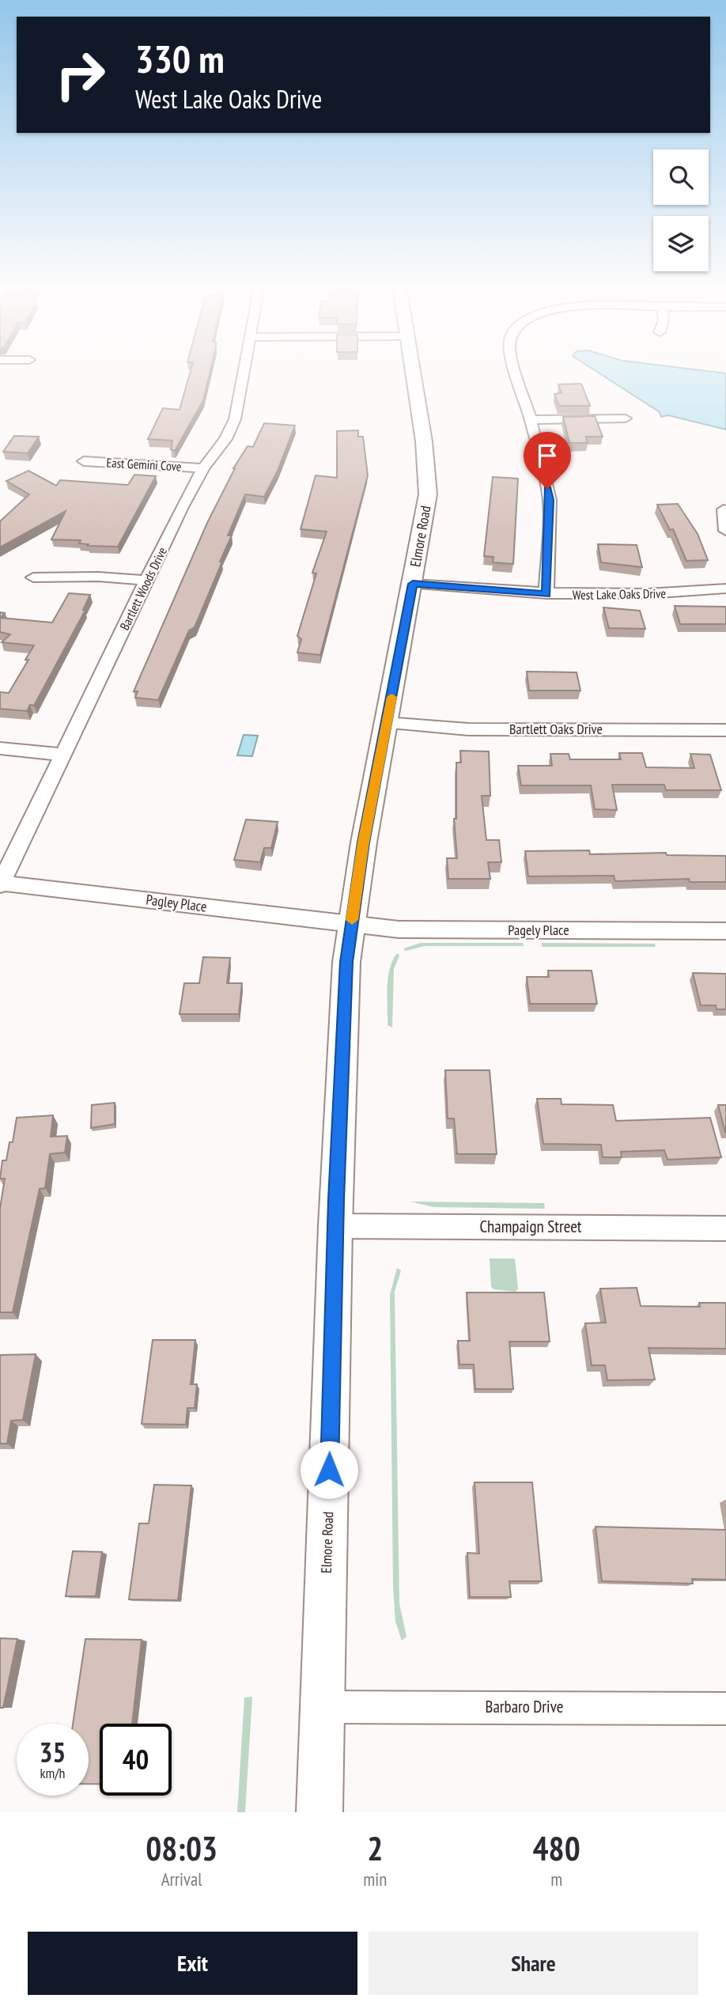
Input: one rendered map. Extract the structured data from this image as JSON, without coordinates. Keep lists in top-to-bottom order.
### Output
{
  "streets": {
    "street": [
      "East Gemini Cove",
      "Elmore Road",
      "Bartlett Woods Drive",
      "West Lake Oaks Drive",
      "Bartlett Oaks Drive",
      "Pagley Place",
      "Pagely Place",
      "Champaign Street",
      "Barbaro Drive"
    ]
  },
  "crossings": [
    ["East Gemini Cove", "Bartlett Woods Drive"],
    ["Elmore Road", "West Lake Oaks Drive"],
    ["Elmore Road", "Bartlett Oaks Drive"],
    ["Elmore Road", "Pagley Place"],
    ["Elmore Road", "Pagely Place"],
    ["Elmore Road", "Champaign Street"],
    ["Elmore Road", "Barbaro Drive"],
    ["Bartlett Woods Drive", "Pagley Place"],
    ["Pagley Place", "Pagely Place"]
  ],
  "page": {
    "turn": ["330 m", "West Lake Oaks Drive"],
    "speed": "35 km/h",
    "limit": "40",
    "eta": [
      "08:03",
      "Arrival",
      "2",
      "min",
      "480",
      "m"
    ],
    "buttons": ["Exit", "Share"]
  }
}
